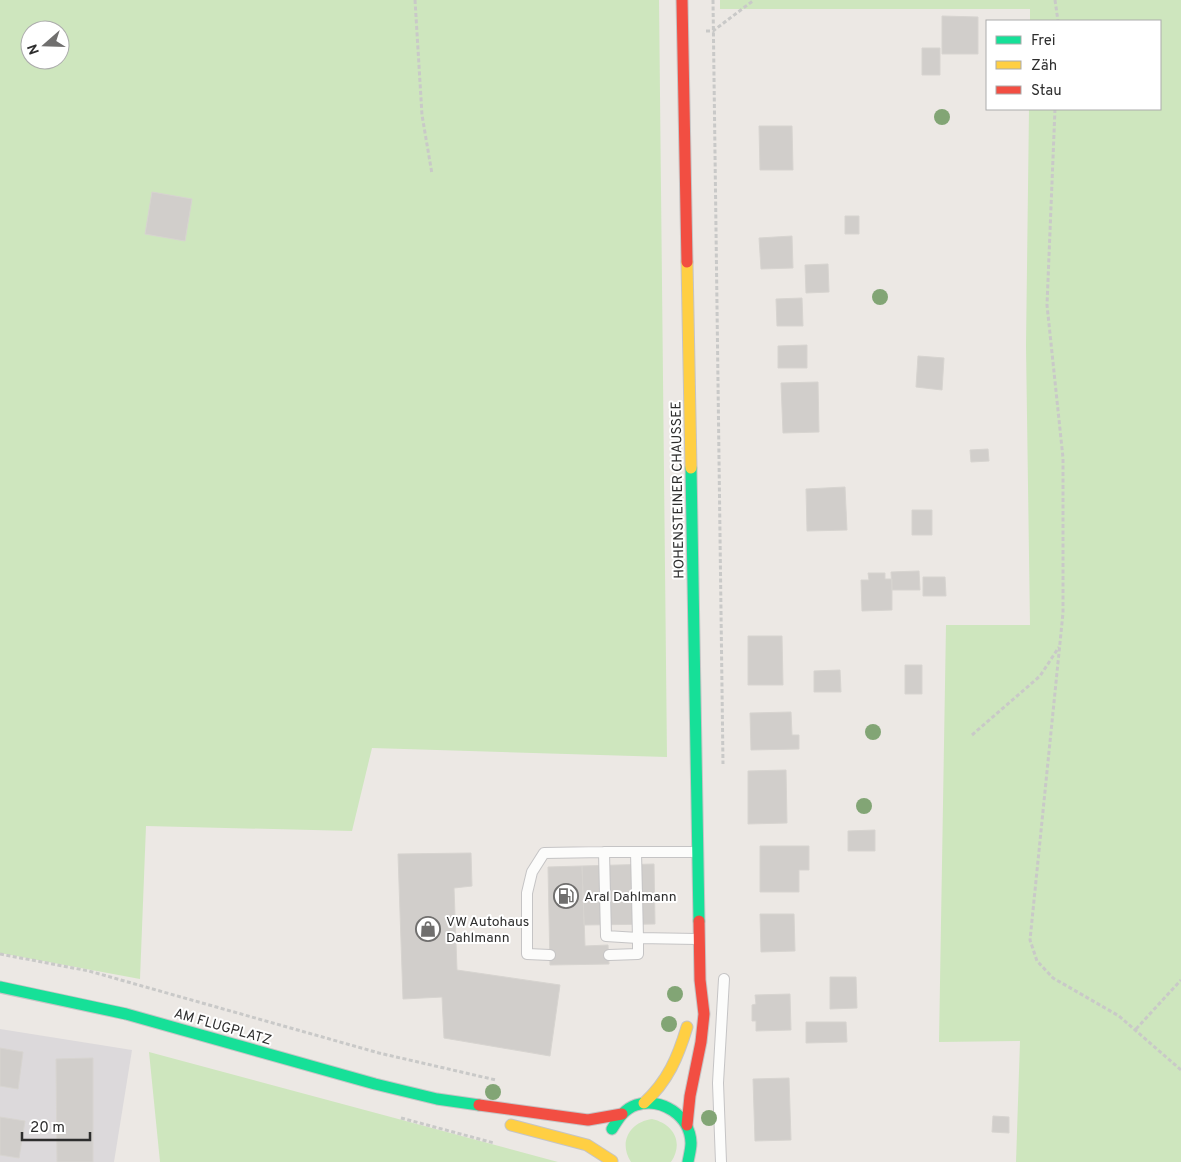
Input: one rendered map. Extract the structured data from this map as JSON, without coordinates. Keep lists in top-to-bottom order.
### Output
{
  "streets": {
    "main road": ["HOHENSTEINER CHAUSSEE", "AM FLUGPLATZ"]
  },
  "crossings": [
    ["HOHENSTEINER CHAUSSEE", "AM FLUGPLATZ"]
  ],
  "places": {
    "fuel station": ["Aral Dahlmann"],
    "shop": ["VW Autohaus Dahlmann"]
  },
  "legend": ["Frei", "Zäh", "Stau"],
  "scale_bar": "20 m",
  "north": "left"
}
